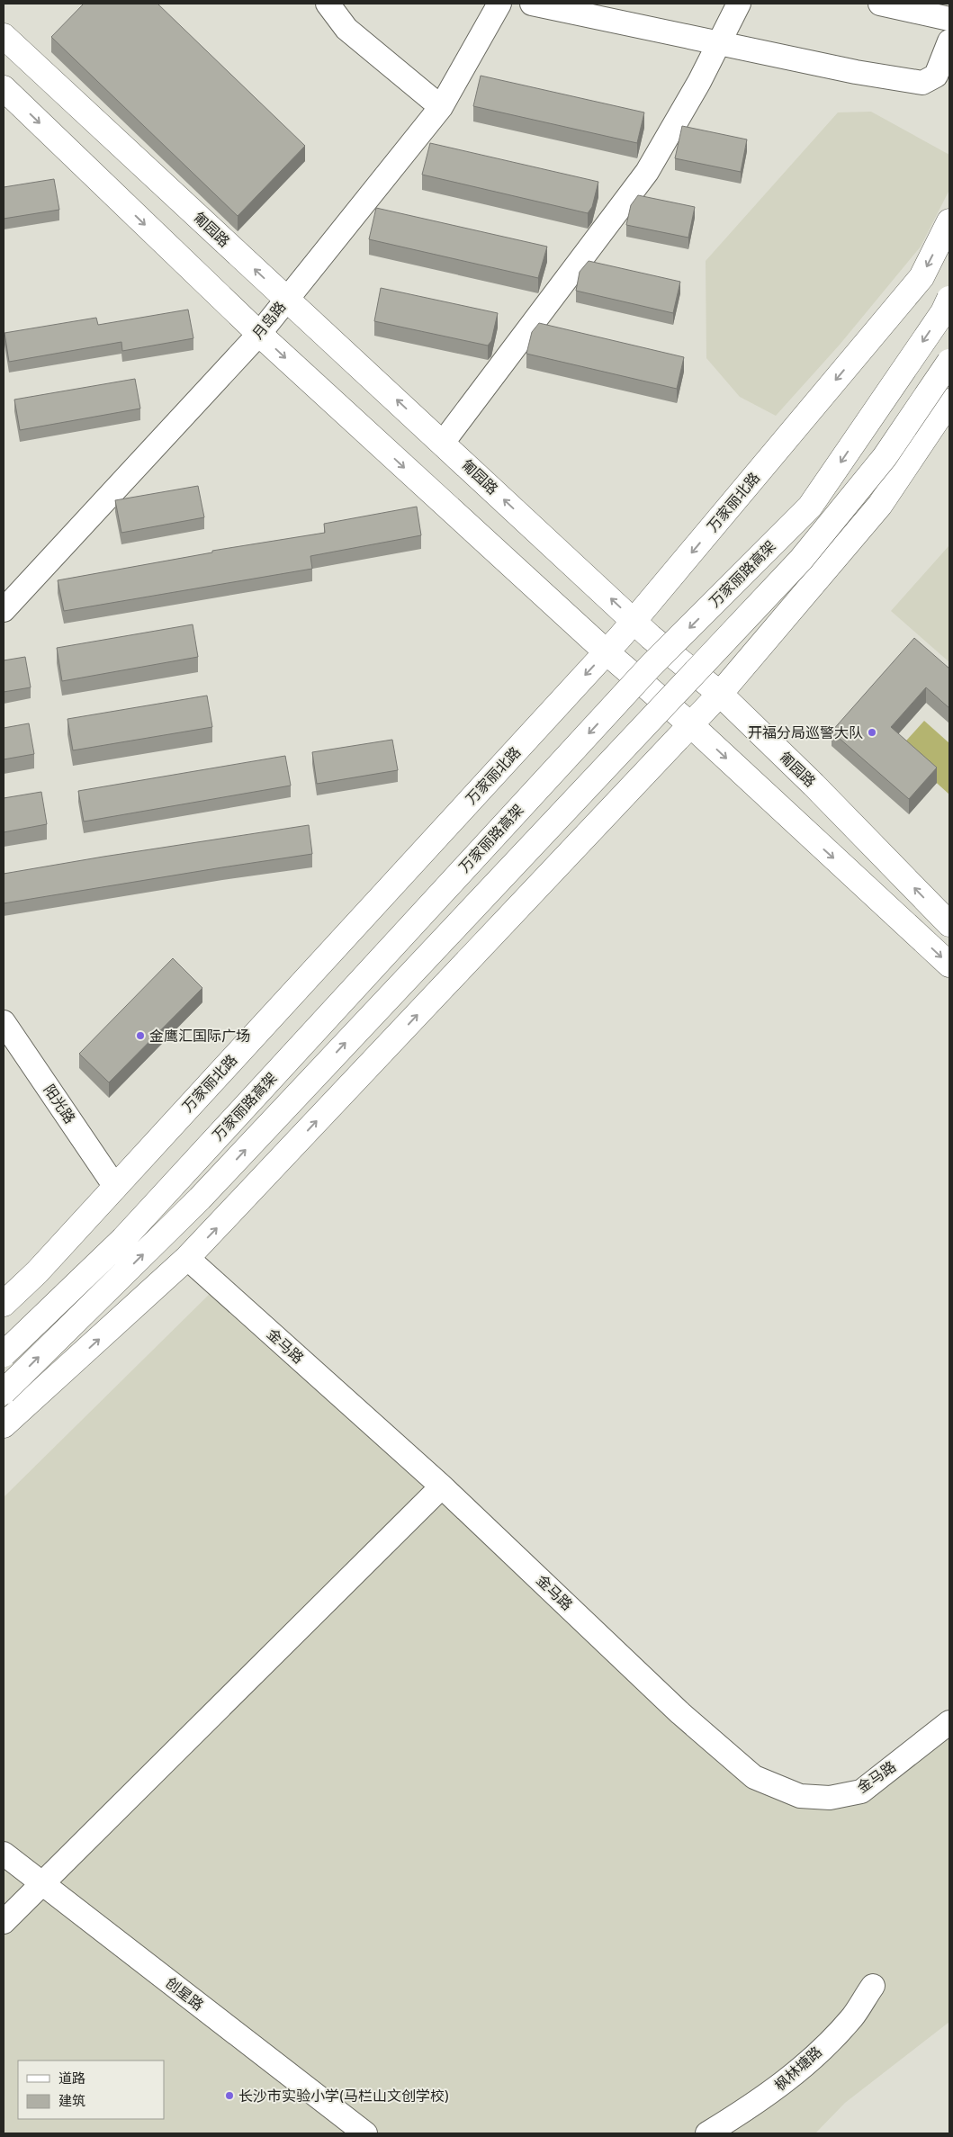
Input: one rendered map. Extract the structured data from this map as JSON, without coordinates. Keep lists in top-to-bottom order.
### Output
{
  "streets": {
    "main road": ["匍园路", "万家丽北路", "万家丽路高架"],
    "street": [
      "月岛路",
      "阳光路",
      "金马路",
      "创星路",
      "枫林塘路"
    ]
  },
  "crossings": [
    ["匍园路", "月岛路"],
    ["匍园路", "万家丽北路"],
    ["万家丽北路", "阳光路"]
  ],
  "places": ["开福分局巡警大队", "金鹰汇国际广场", "长沙市实验小学(马栏山文创学校)"],
  "legend": ["道路", "建筑"]
}
